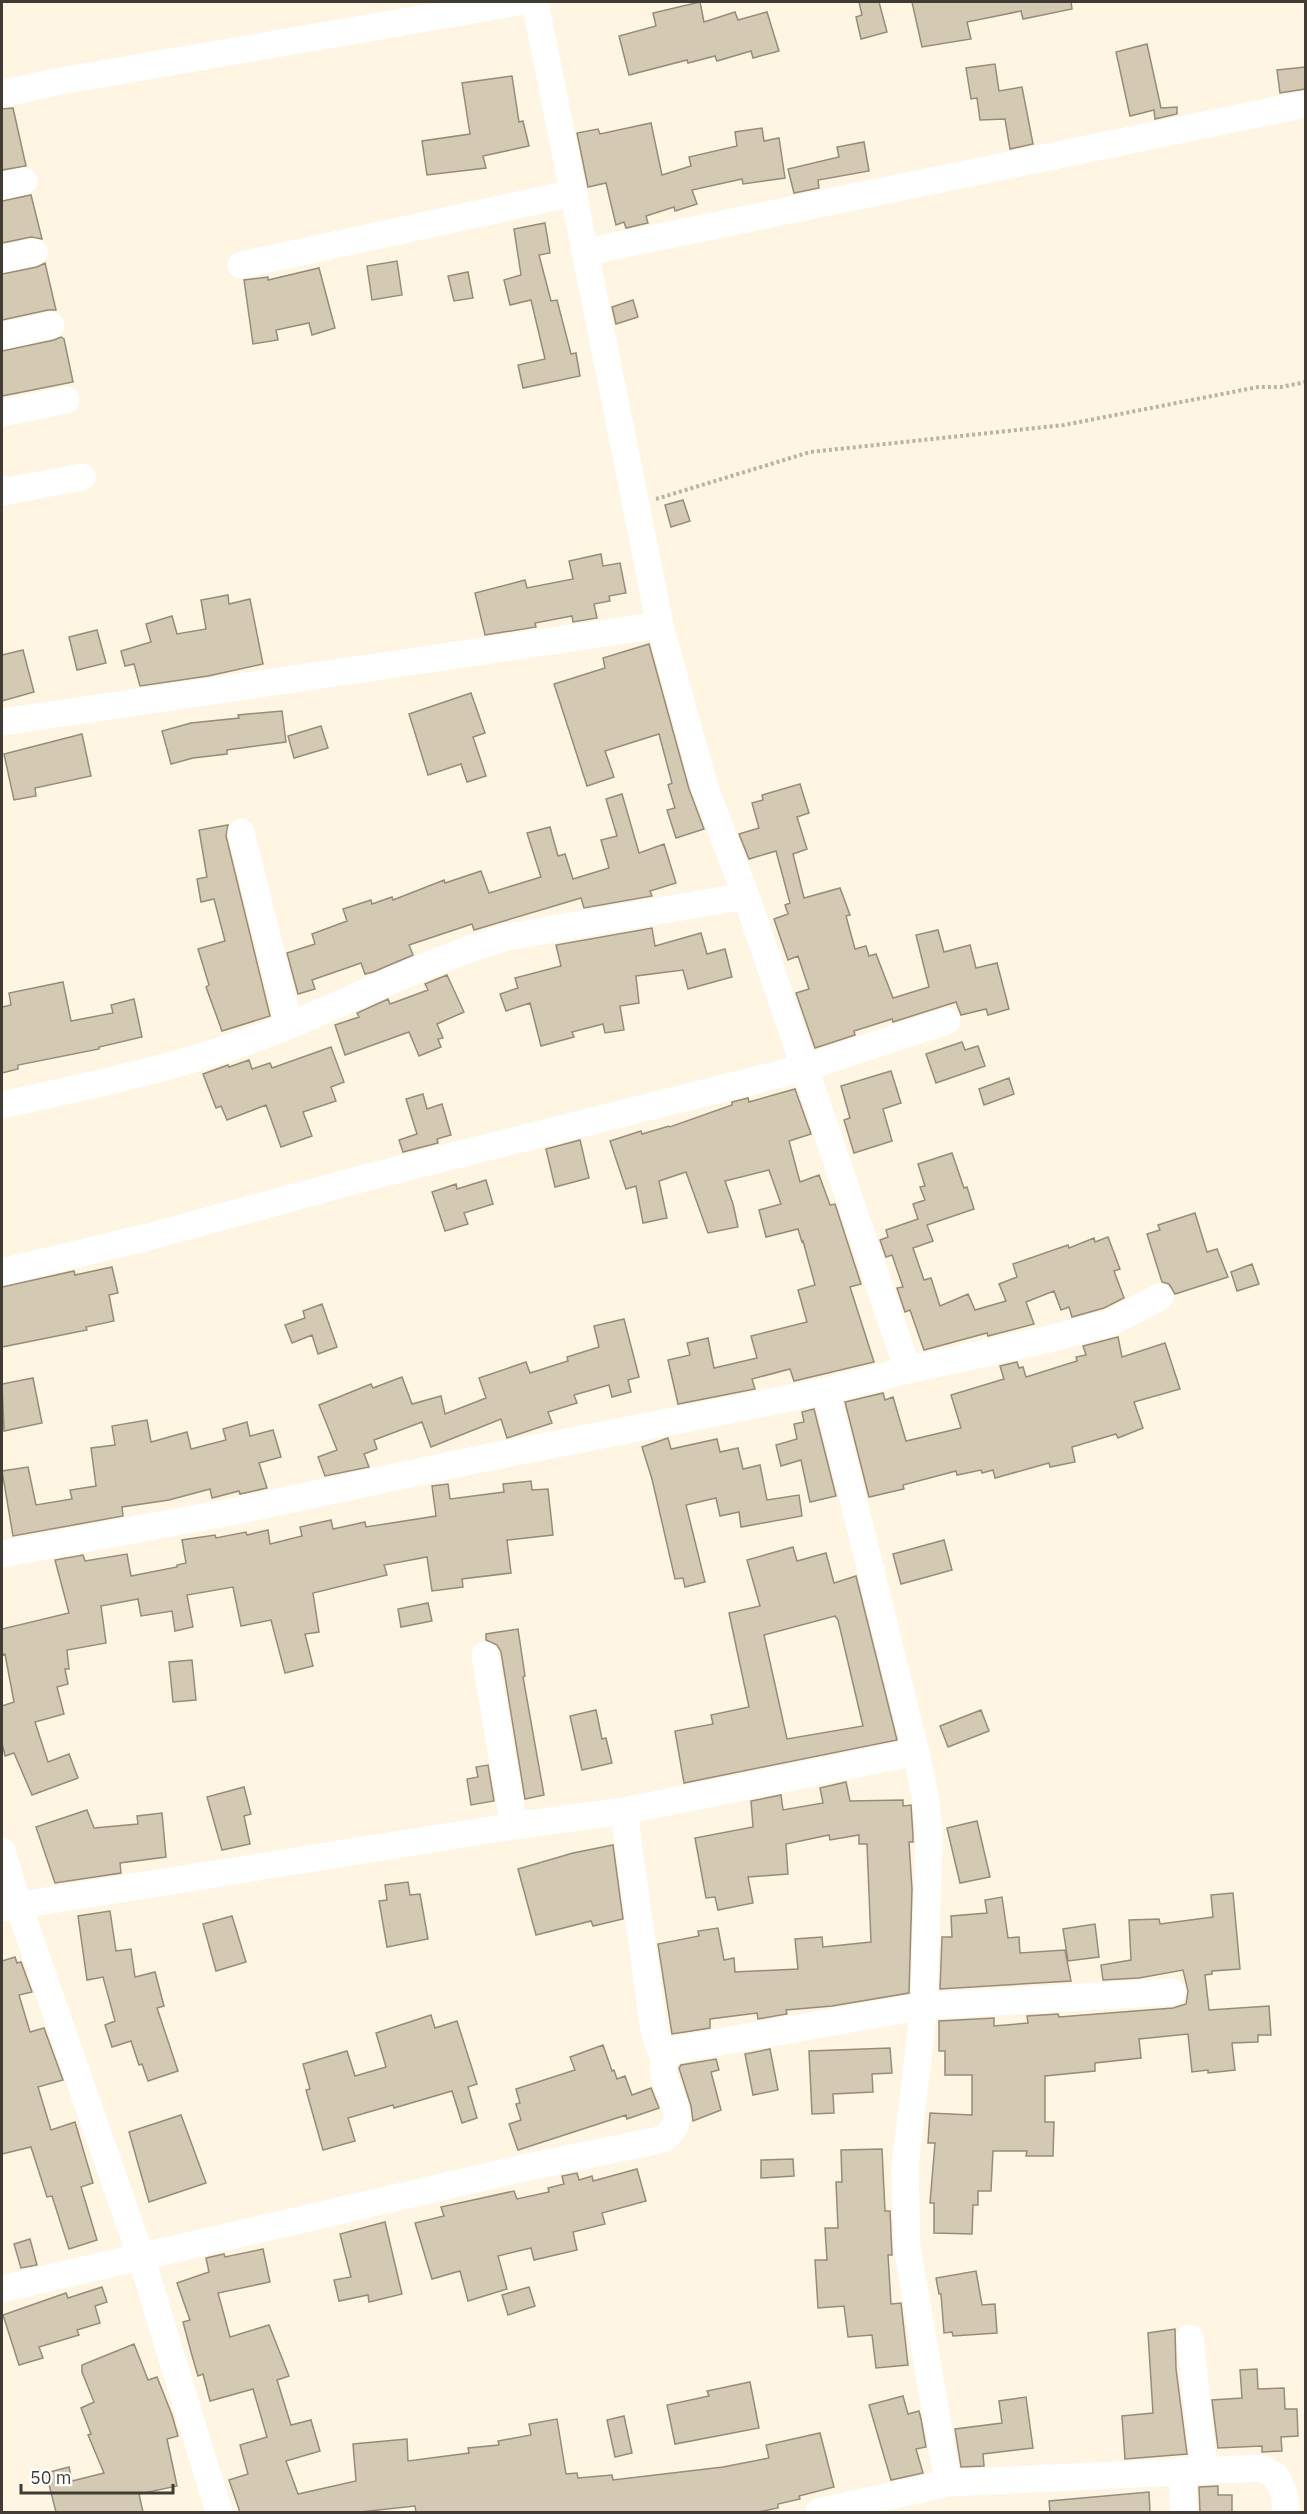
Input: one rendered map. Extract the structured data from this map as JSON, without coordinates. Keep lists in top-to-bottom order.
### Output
{
  "scale_bar": "50 m"
}
